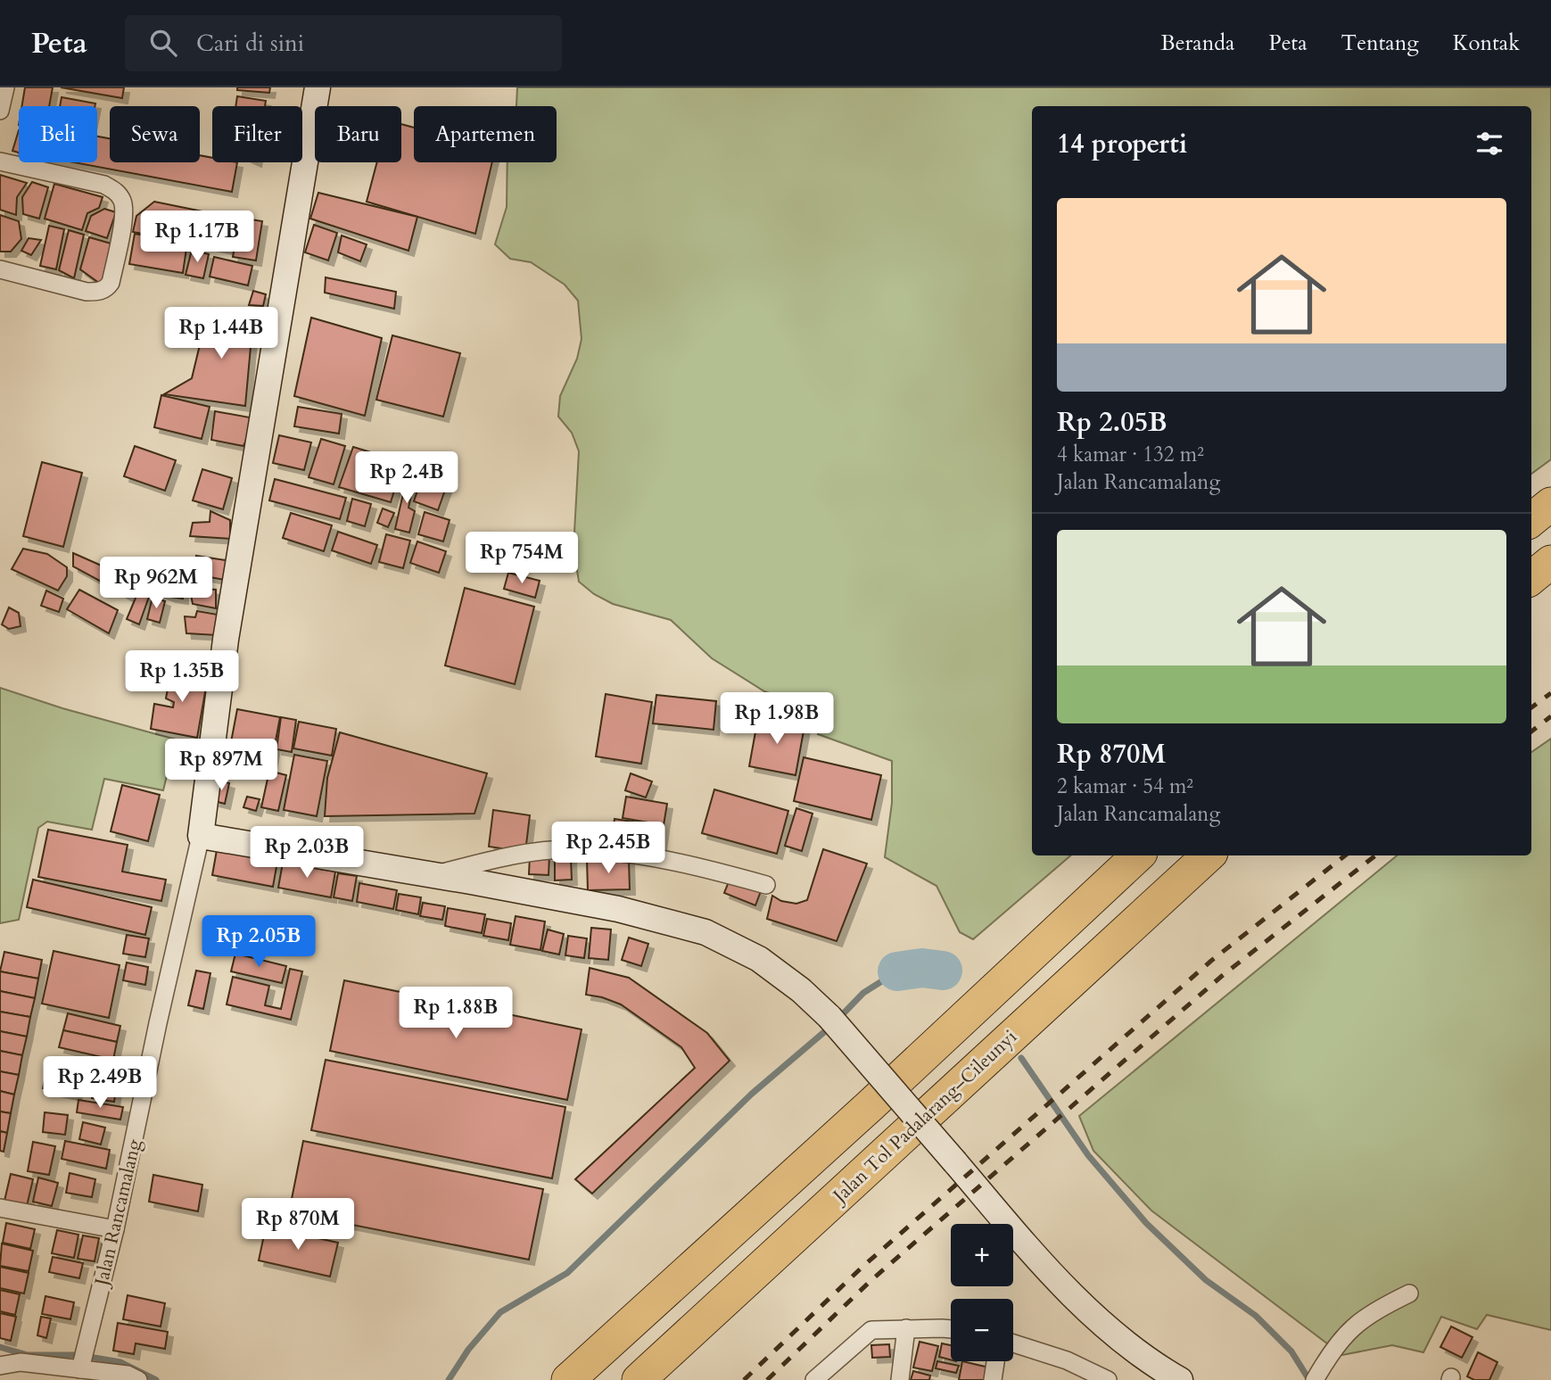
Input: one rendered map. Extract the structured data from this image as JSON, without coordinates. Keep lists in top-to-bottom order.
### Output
{
  "streets": {
    "highway": ["Jalan Tol Padalarang–Cileunyi"],
    "street": ["Jalan Rancamalang"]
  },
  "page": {
    "header": "Peta",
    "search": "Cari di sini",
    "nav": [
      "Beranda",
      "Peta",
      "Tentang",
      "Kontak"
    ],
    "chip": [
      "Beli",
      "Sewa",
      "Filter",
      "Baru",
      "Apartemen"
    ],
    "heading": "14 properti",
    "list": [
      {
        "name": "Rp 2.05B",
        "note": "4 kamar · 132 m² · Jalan Rancamalang"
      },
      {
        "name": "Rp 870M",
        "note": "2 kamar · 54 m² · Jalan Rancamalang"
      }
    ],
    "price": [
      "Rp 1.17B",
      "Rp 1.44B",
      "Rp 2.4B",
      "Rp 754M",
      "Rp 962M",
      "Rp 1.35B",
      "Rp 1.98B",
      "Rp 897M",
      "Rp 2.45B",
      "Rp 2.03B",
      "Rp 2.05B",
      "Rp 1.88B",
      "Rp 2.49B",
      "Rp 870M"
    ],
    "map_buttons": ["+", "−"]
  }
}
